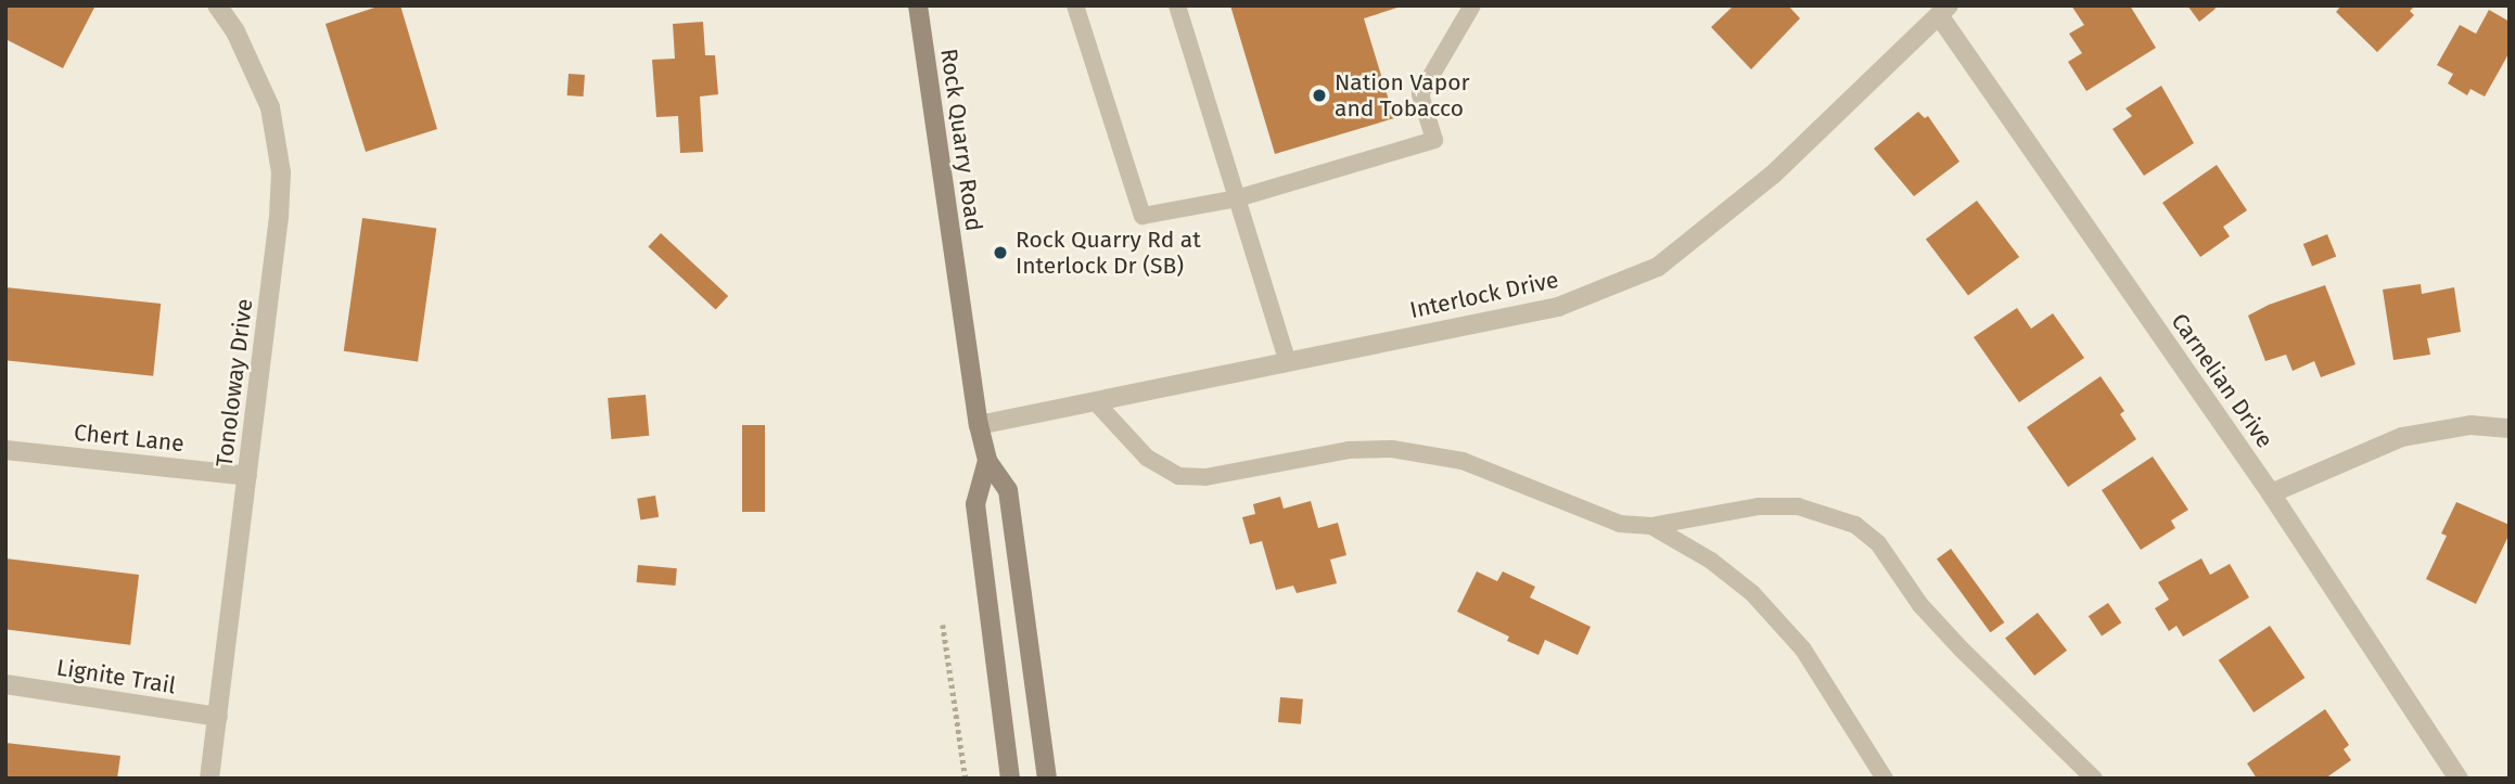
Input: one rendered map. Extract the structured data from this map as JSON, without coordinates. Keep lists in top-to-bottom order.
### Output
{
  "streets": {
    "main road": ["Rock Quarry Road"],
    "street": [
      "Interlock Drive",
      "Carnelian Drive",
      "Tonoloway Drive",
      "Chert Lane",
      "Lignite Trail"
    ]
  },
  "crossings": [
    ["Rock Quarry Road", "Interlock Drive"],
    ["Interlock Drive", "Carnelian Drive"],
    ["Tonoloway Drive", "Chert Lane"],
    ["Tonoloway Drive", "Lignite Trail"]
  ],
  "places": ["Nation Vapor and Tobacco", "Rock Quarry Rd at Interlock Dr (SB)"]
}
